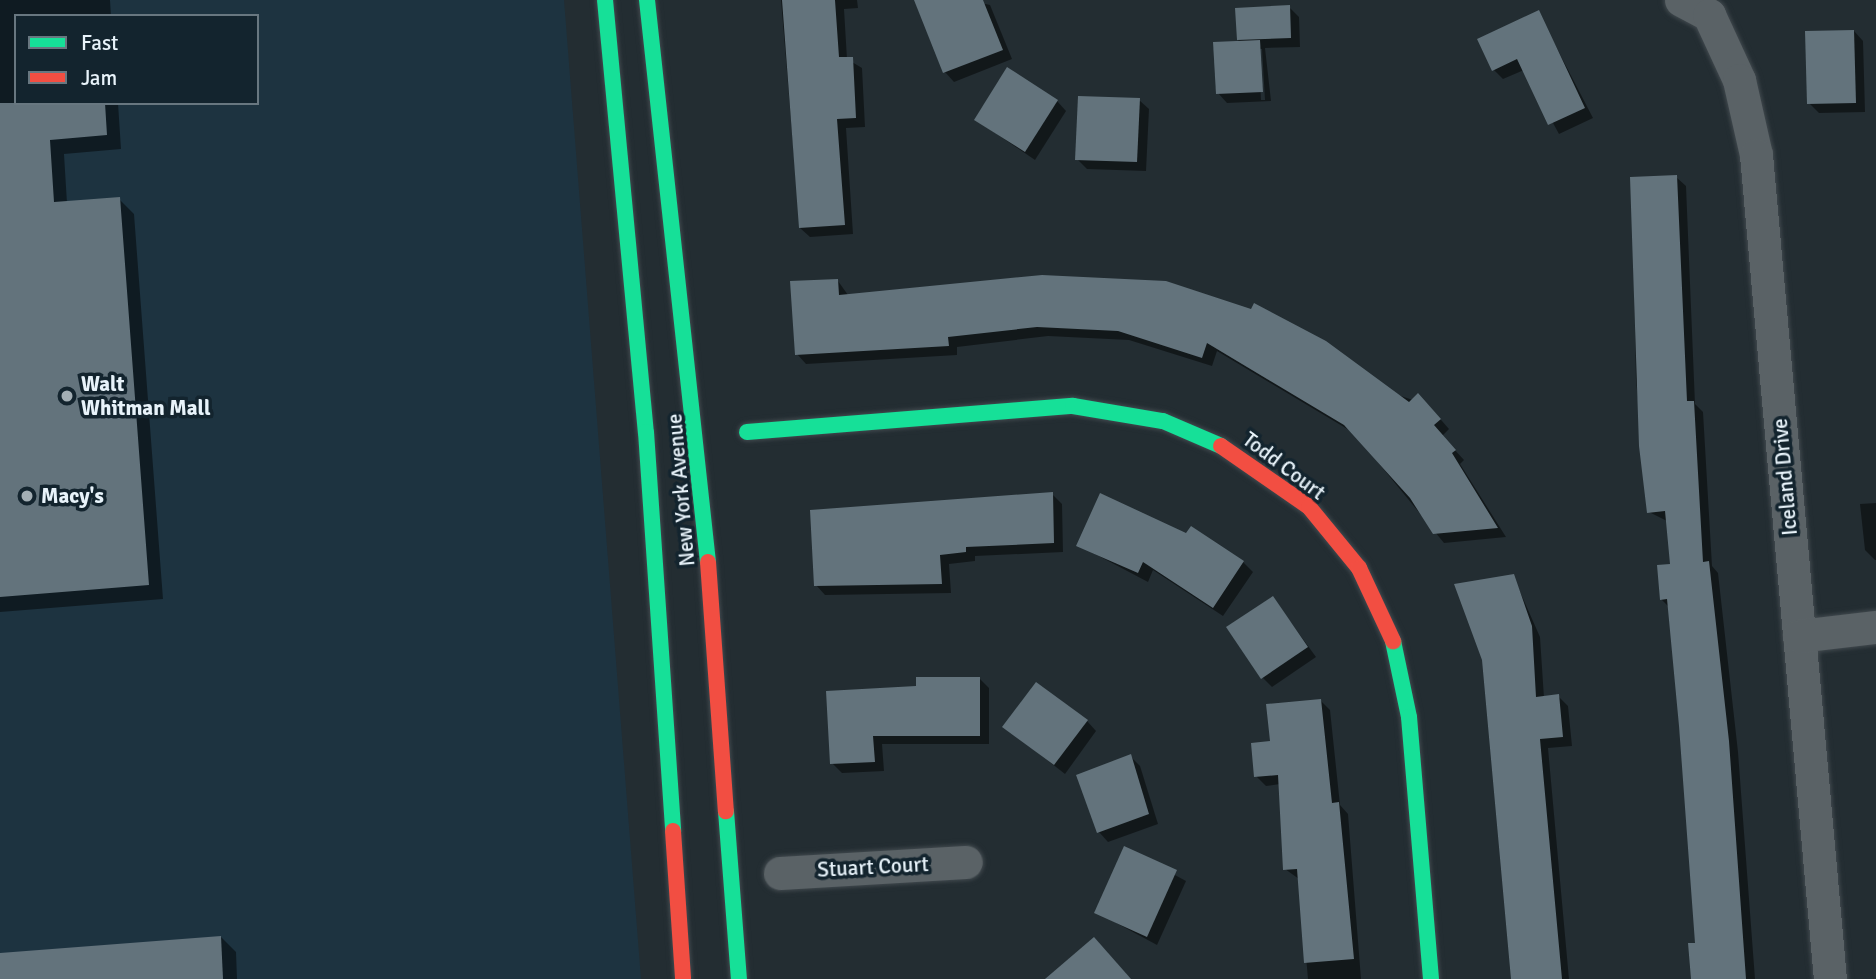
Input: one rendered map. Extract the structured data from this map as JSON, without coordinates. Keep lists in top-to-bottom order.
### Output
{
  "streets": {
    "street": [
      "Todd Court",
      "Iceland Drive",
      "New York Avenue",
      "Stuart Court"
    ]
  },
  "places": ["Walt Whitman Mall", "Macy's"],
  "legend": ["Fast", "Jam"]
}
